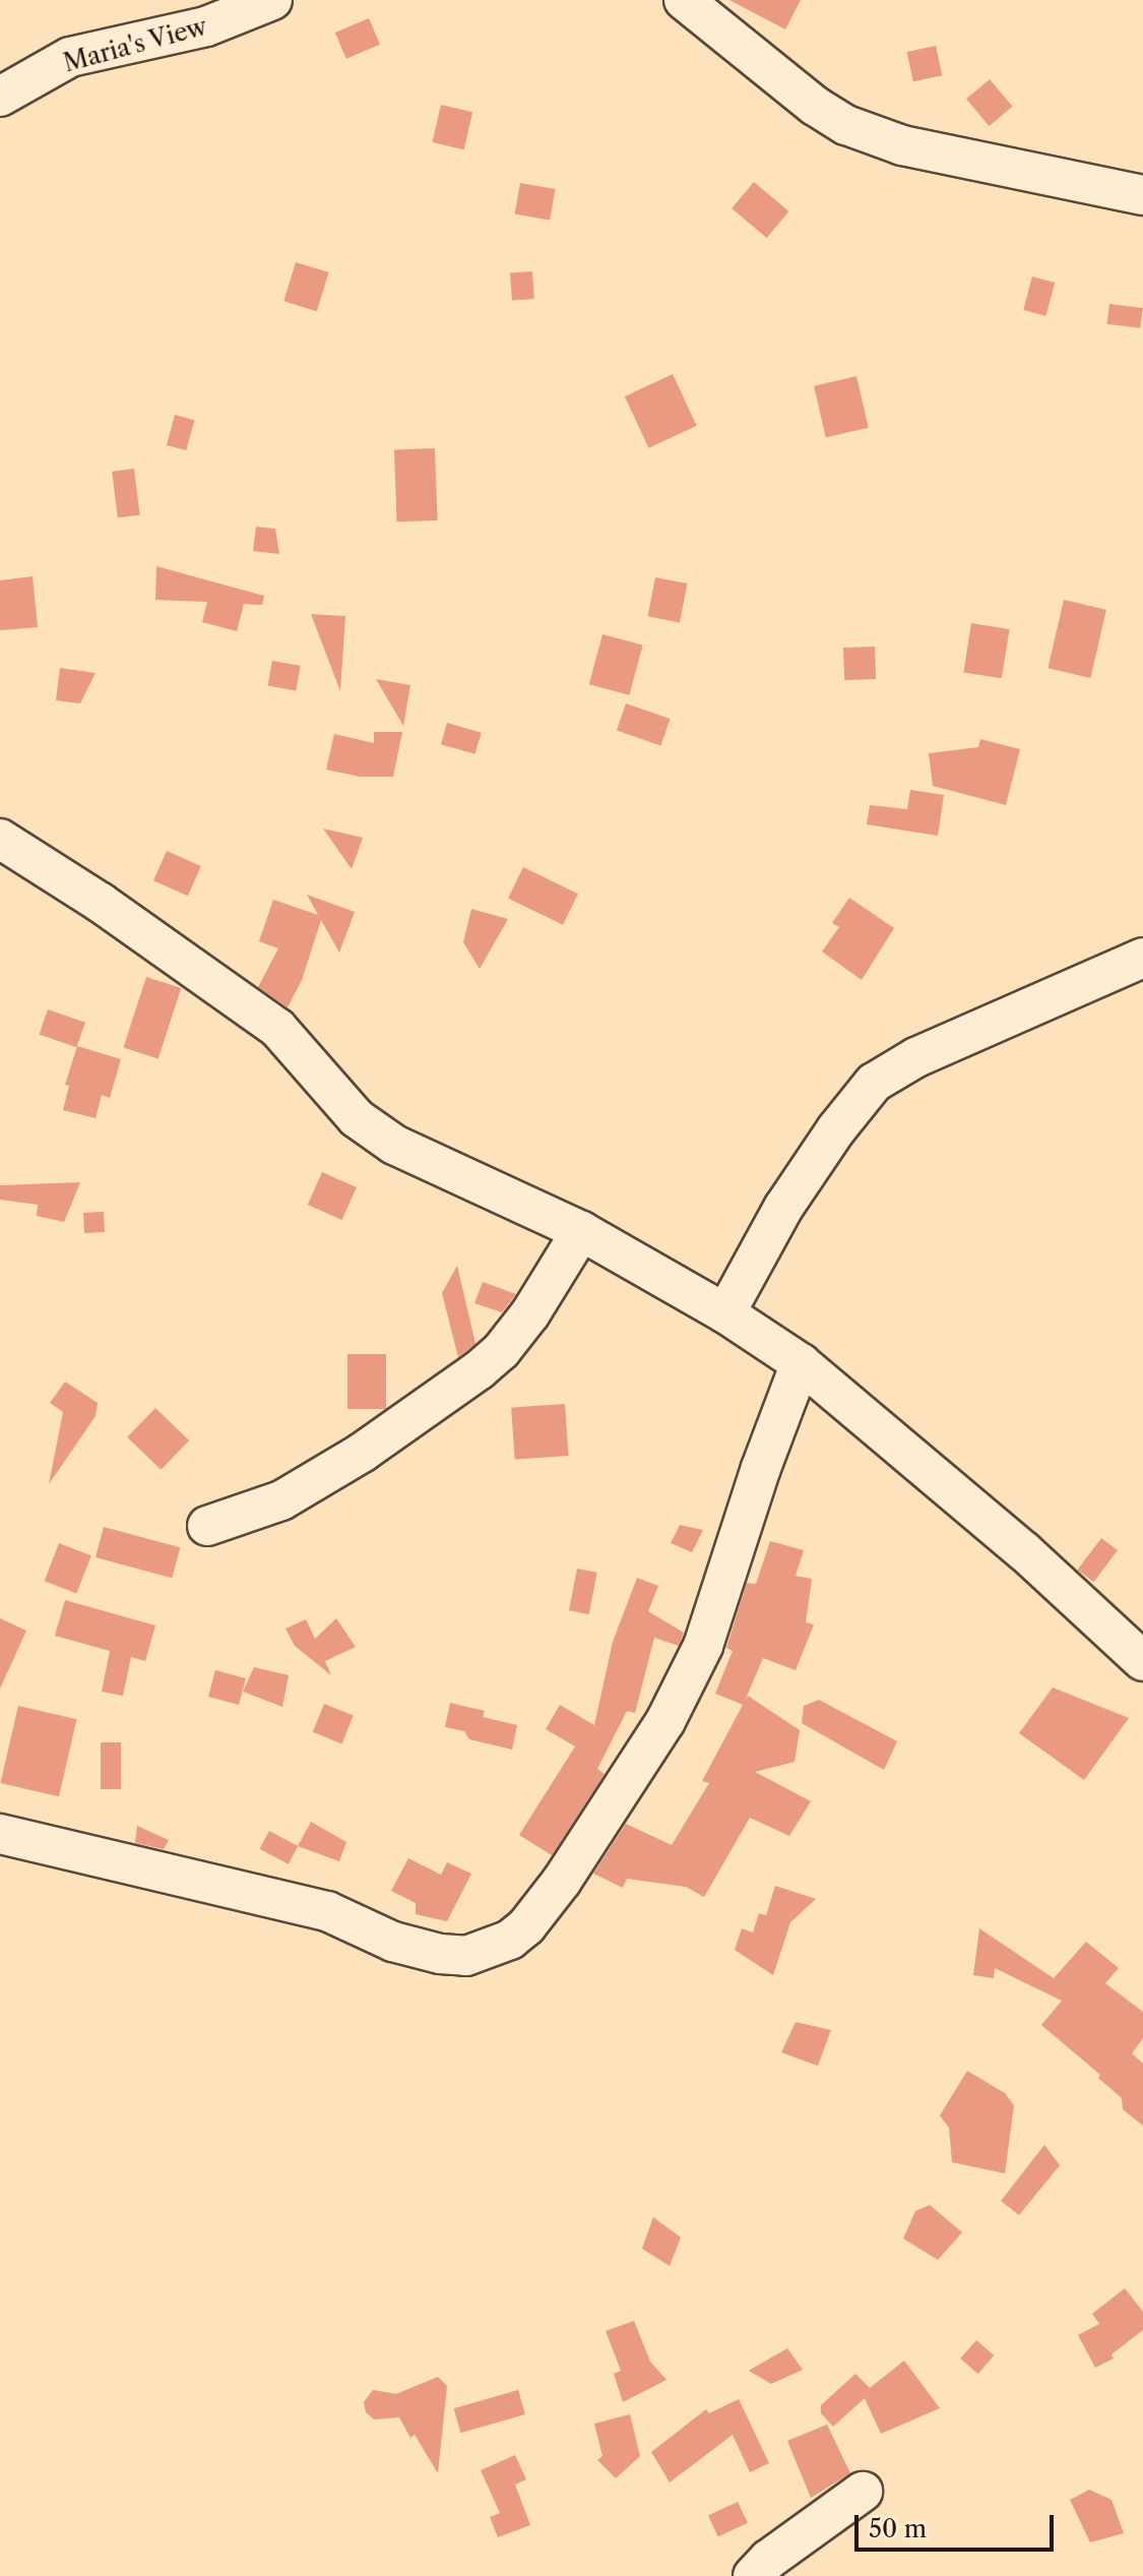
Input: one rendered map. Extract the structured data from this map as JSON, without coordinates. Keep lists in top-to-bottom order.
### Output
{
  "streets": {
    "street": ["Maria's View"]
  },
  "scale_bar": "50 m"
}
